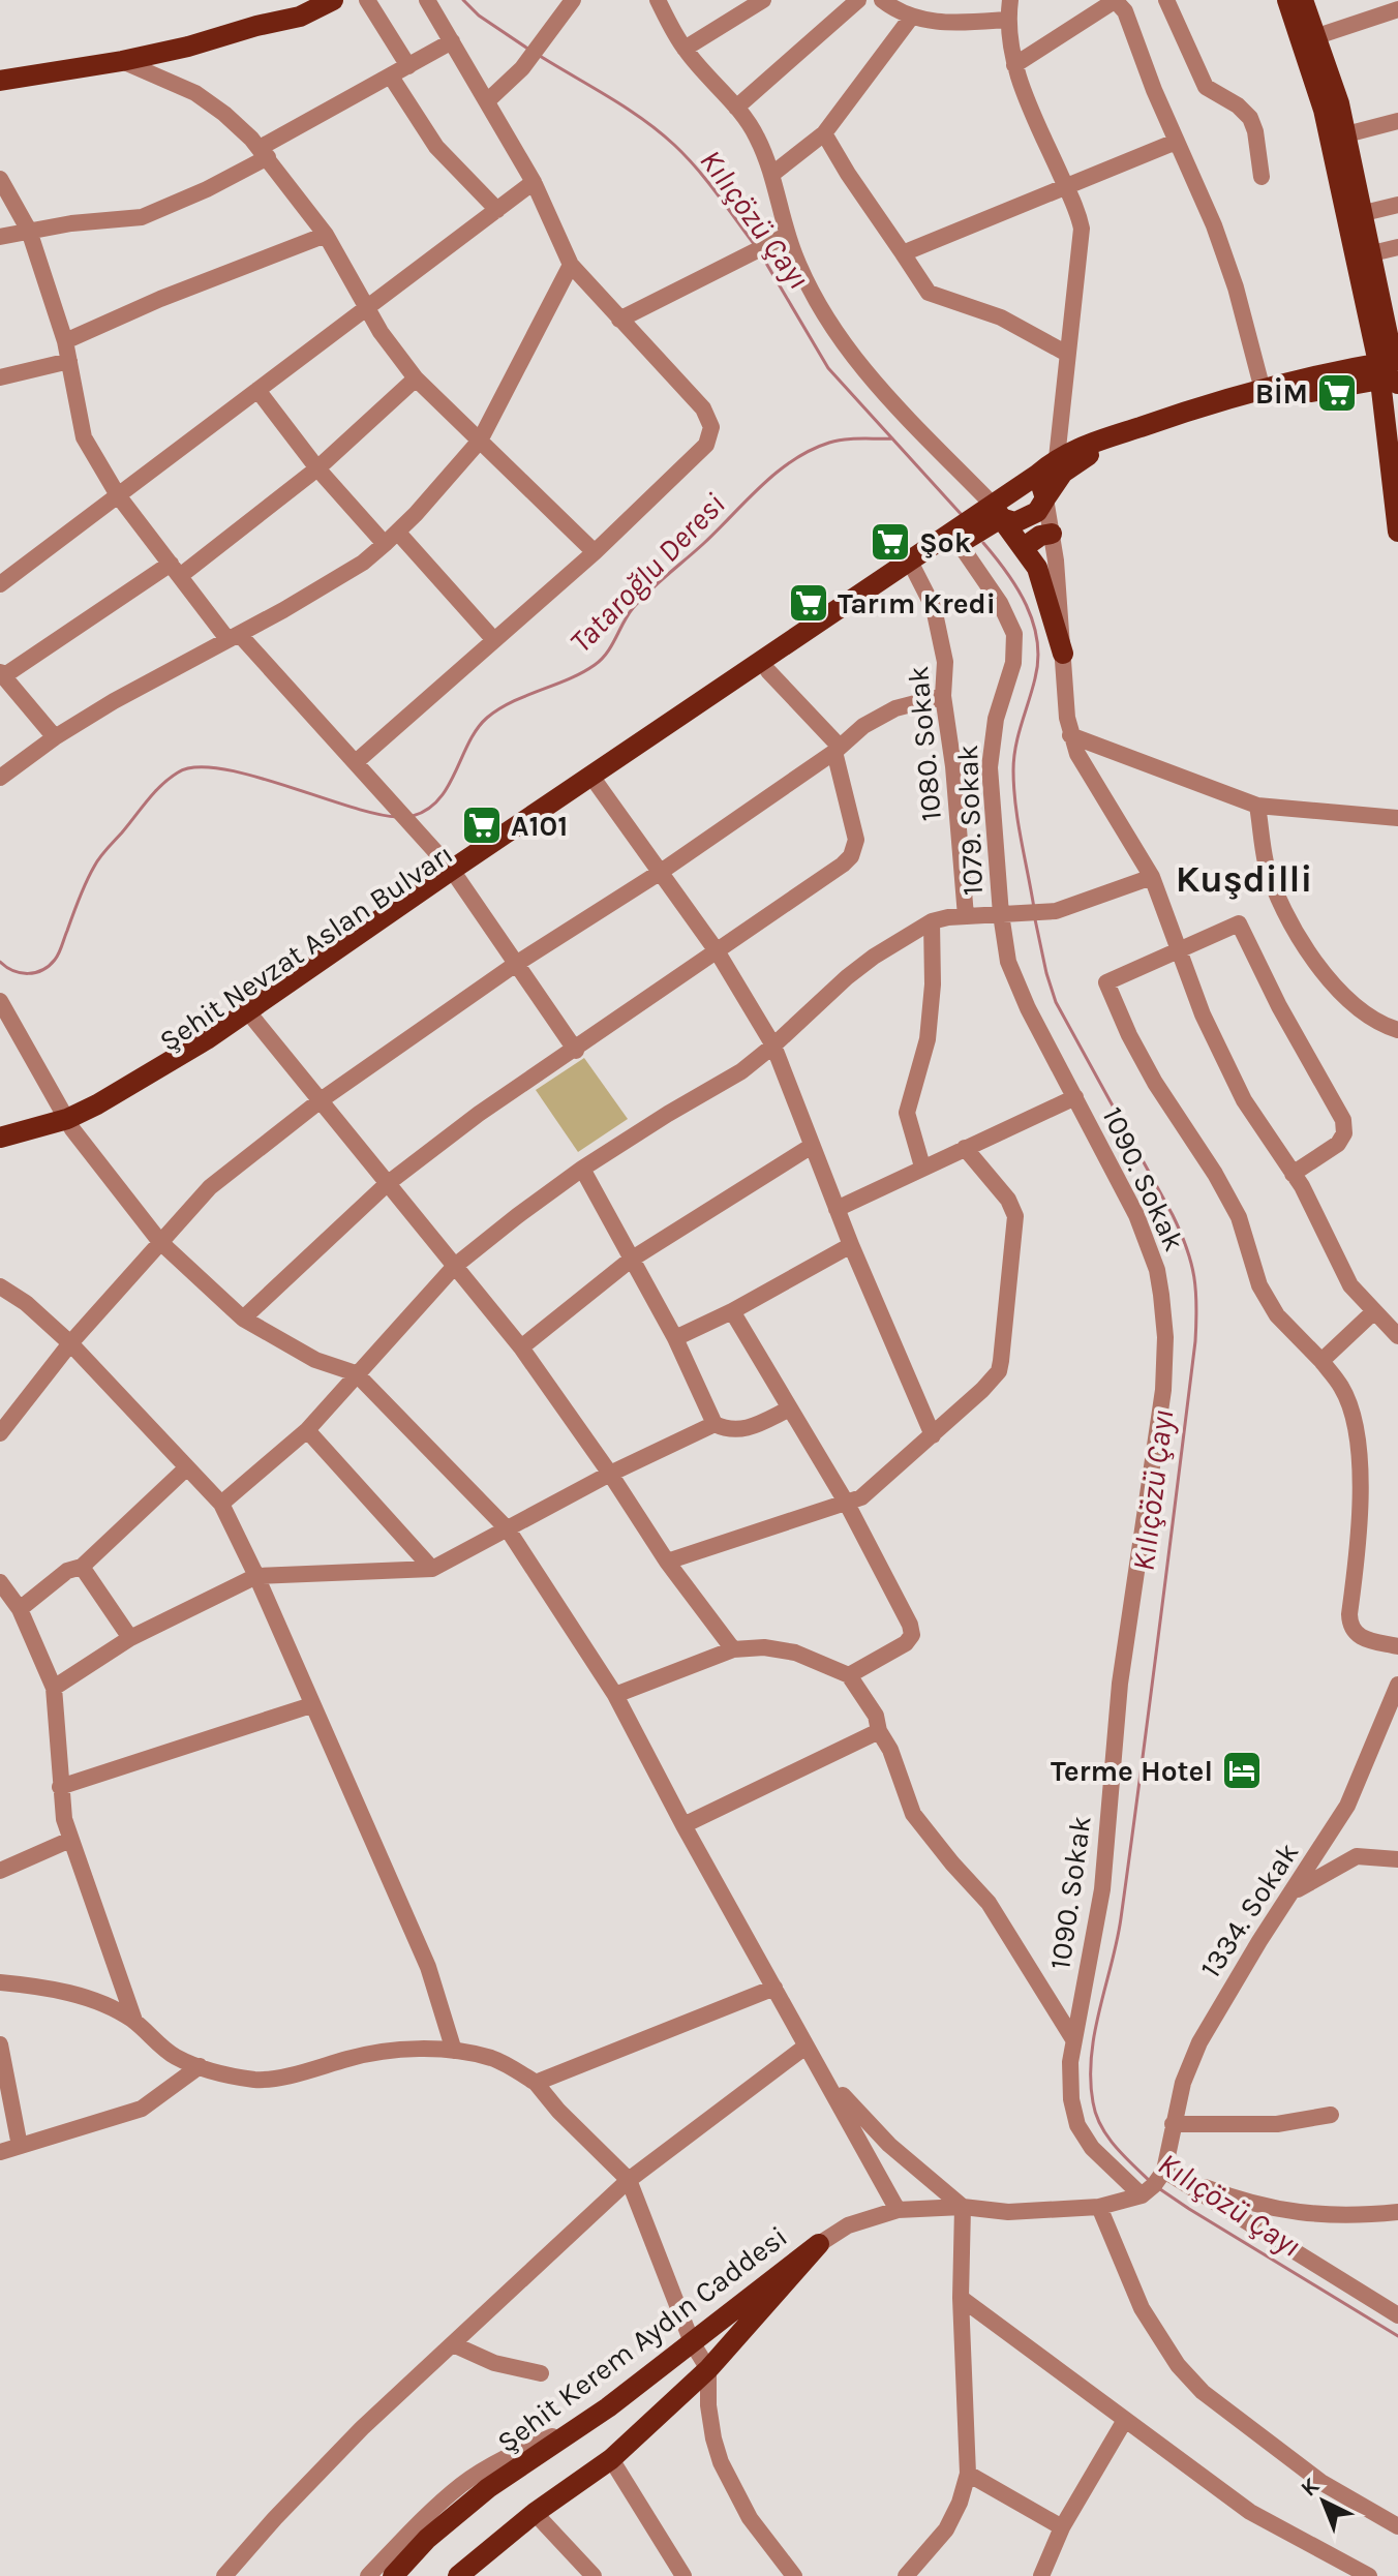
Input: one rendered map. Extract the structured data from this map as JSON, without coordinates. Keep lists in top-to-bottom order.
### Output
{
  "streets": {
    "main road": ["Şehit Nevzat Aslan Bulvarı", "Şehit Kerem Aydın Caddesi"],
    "street": [
      "1080. Sokak",
      "1079. Sokak",
      "1090. Sokak",
      "1334. Sokak"
    ]
  },
  "crossings": [
    ["1080. Sokak", "Şehit Nevzat Aslan Bulvarı"],
    ["1079. Sokak", "Şehit Nevzat Aslan Bulvarı"],
    ["1079. Sokak", "1090. Sokak"]
  ],
  "districts": ["Kuşdilli"],
  "water": ["Kılıçözü Çayı", "Tataroğlu Deresi"],
  "places": {
    "supermarket": [
      "BİM",
      "Şok",
      "Tarım Kredi",
      "A101"
    ],
    "hotel": ["Terme Hotel"]
  },
  "north": "top left"
}
